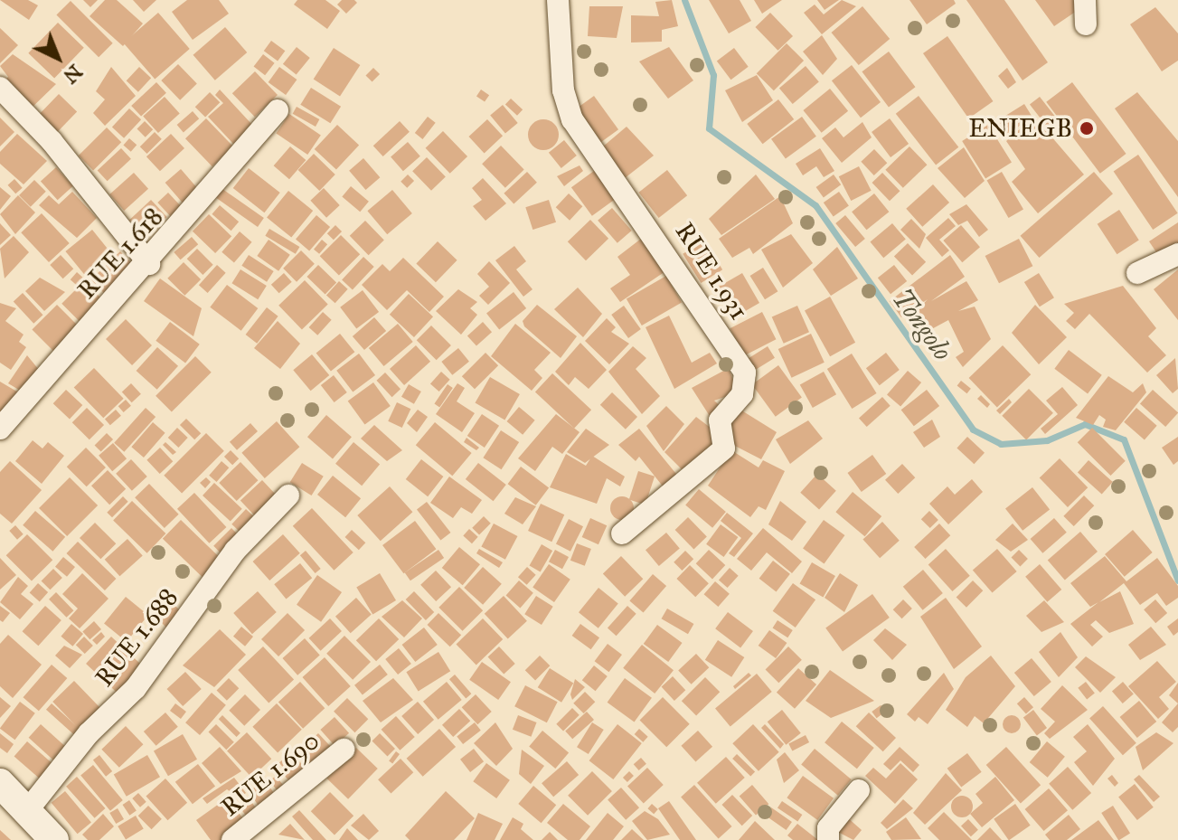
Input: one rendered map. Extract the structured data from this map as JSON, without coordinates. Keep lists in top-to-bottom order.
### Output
{
  "streets": {
    "street": [
      "RUE 1.618",
      "RUE 1.931",
      "RUE 1.688",
      "RUE 1.690"
    ]
  },
  "water": ["Tongolo"],
  "places": ["ENIEGB"],
  "north": "bottom right"
}
